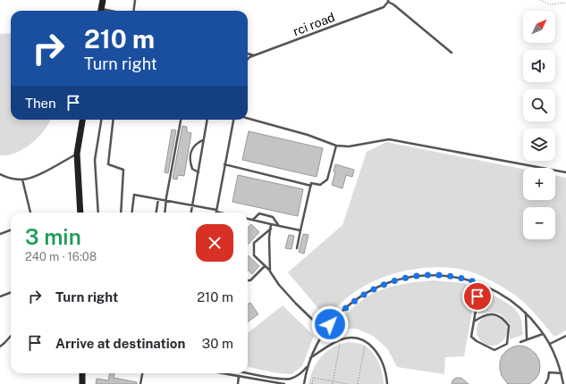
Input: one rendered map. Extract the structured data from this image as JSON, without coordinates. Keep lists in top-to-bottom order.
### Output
{
  "streets": {
    "lane": ["rci road"]
  },
  "north": "top right",
  "page": {
    "map_buttons": ["+", "−"],
    "turn": ["210 m", "Turn right"],
    "then": "Then",
    "heading": ["3 min", "240 m · 16:08"],
    "list": [
      {
        "name": "Turn right",
        "value": "210 m"
      },
      {
        "name": "Arrive at destination",
        "value": "30 m"
      }
    ]
  }
}
